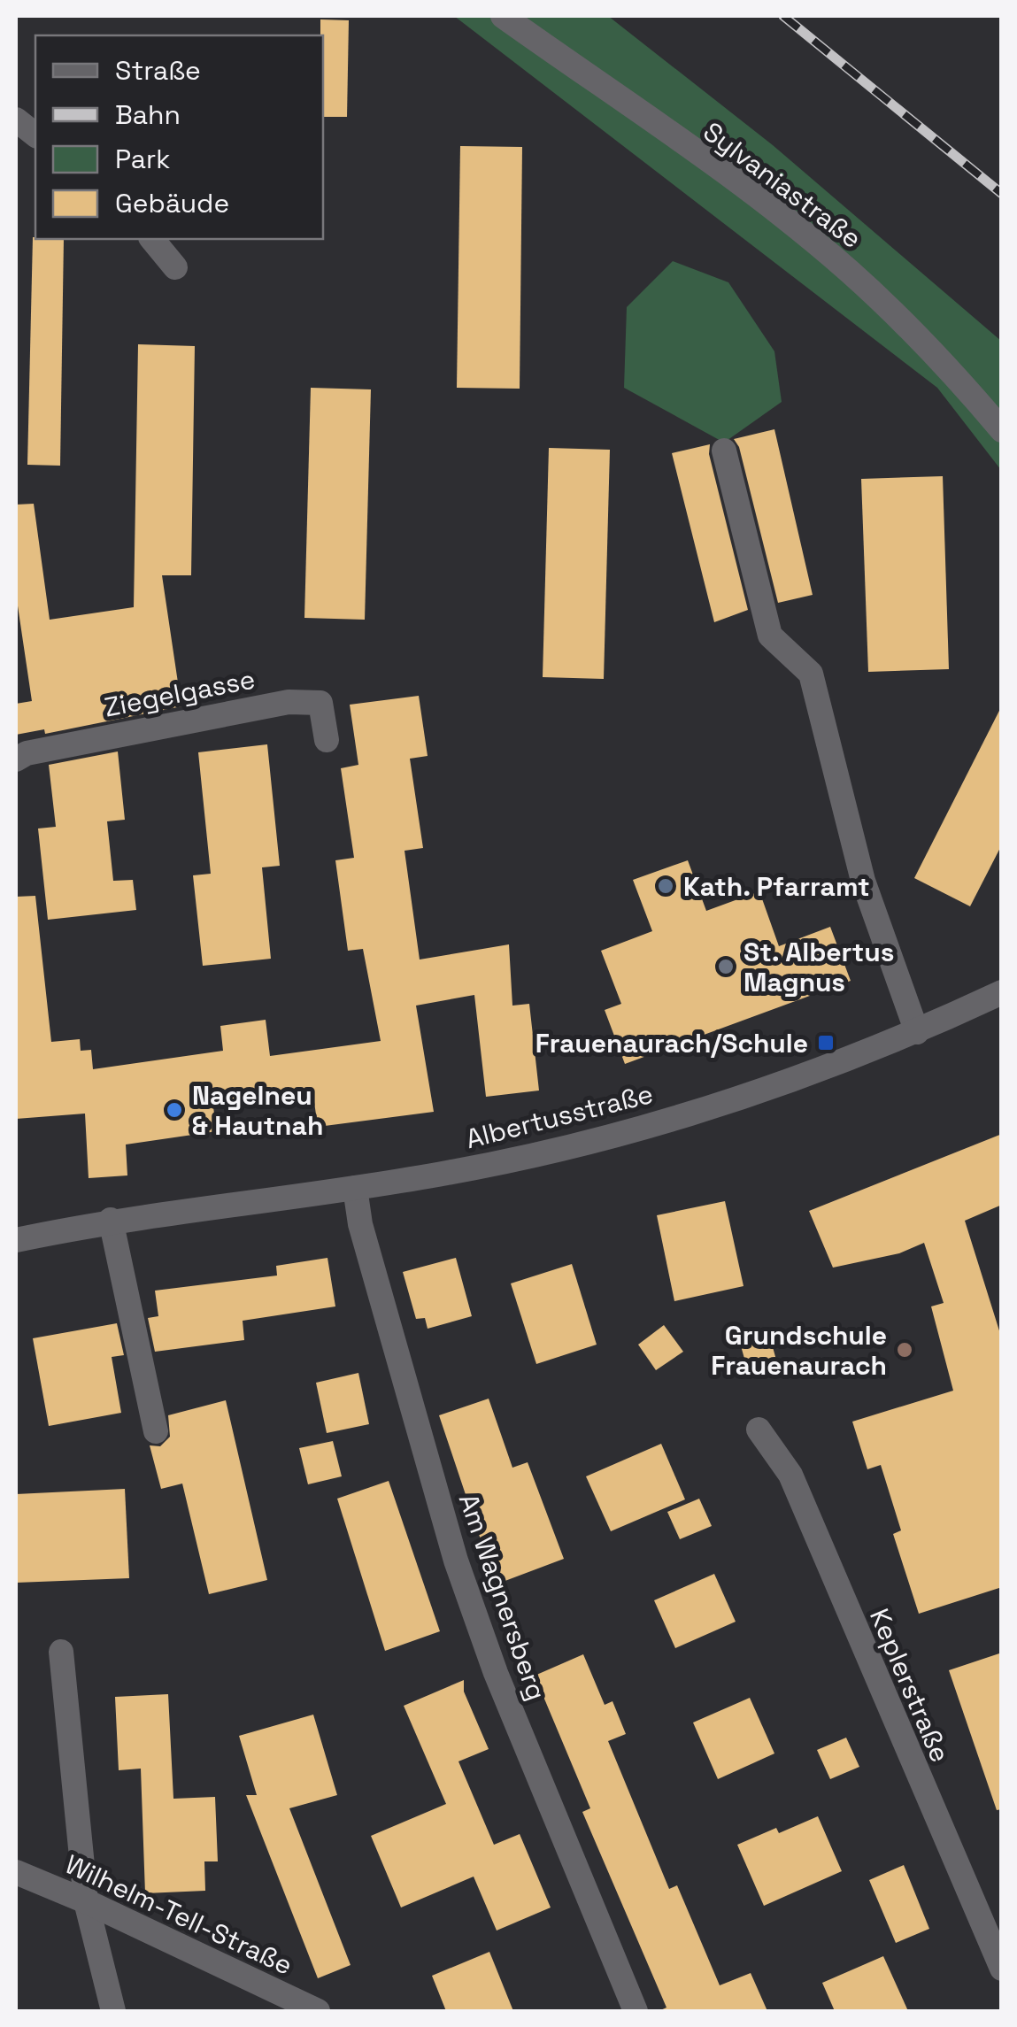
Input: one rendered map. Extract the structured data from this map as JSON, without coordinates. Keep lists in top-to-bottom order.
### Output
{
  "streets": {
    "street": [
      "Sylvaniastraße",
      "Ziegelgasse",
      "Albertusstraße",
      "Am Wagnersberg",
      "Keplerstraße",
      "Wilhelm-Tell-Straße"
    ]
  },
  "crossings": [
    ["Albertusstraße", "Am Wagnersberg"]
  ],
  "places": {
    "other": [
      "Kath. Pfarramt",
      "St. Albertus Magnus",
      "Nagelneu & Hautnah",
      "Grundschule Frauenaurach"
    ],
    "transit": ["Frauenaurach/Schule"]
  },
  "legend": [
    "Straße",
    "Bahn",
    "Park",
    "Gebäude"
  ]
}
